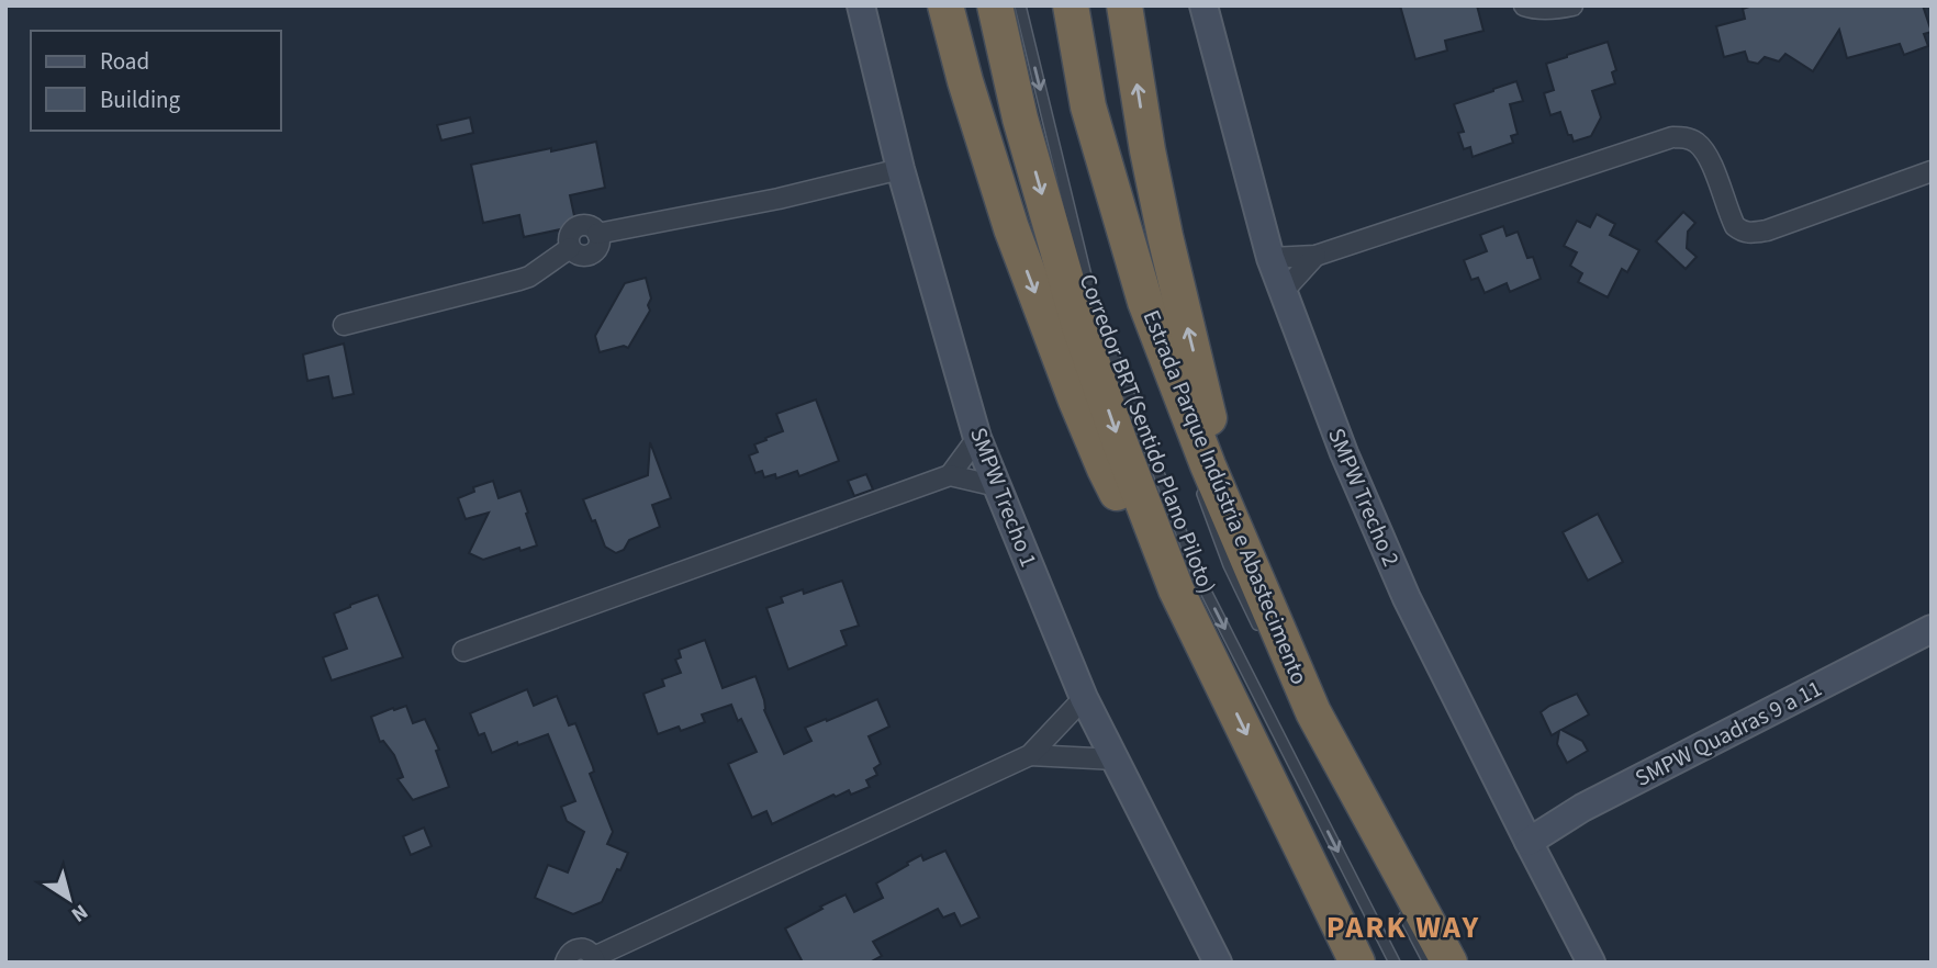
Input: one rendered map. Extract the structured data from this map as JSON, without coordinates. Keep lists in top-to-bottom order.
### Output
{
  "streets": {
    "highway": ["Estrada Parque Indústria e Abastecimento"],
    "street": ["SMPW Trecho 1", "SMPW Trecho 2", "SMPW Quadras 9 a 11"],
    "lane": ["Corredor BRT(Sentido Plano Piloto)"]
  },
  "crossings": [
    ["SMPW Trecho 2", "SMPW Quadras 9 a 11"]
  ],
  "districts": ["PARK WAY"],
  "legend": ["Road", "Building"],
  "north": "bottom right"
}
